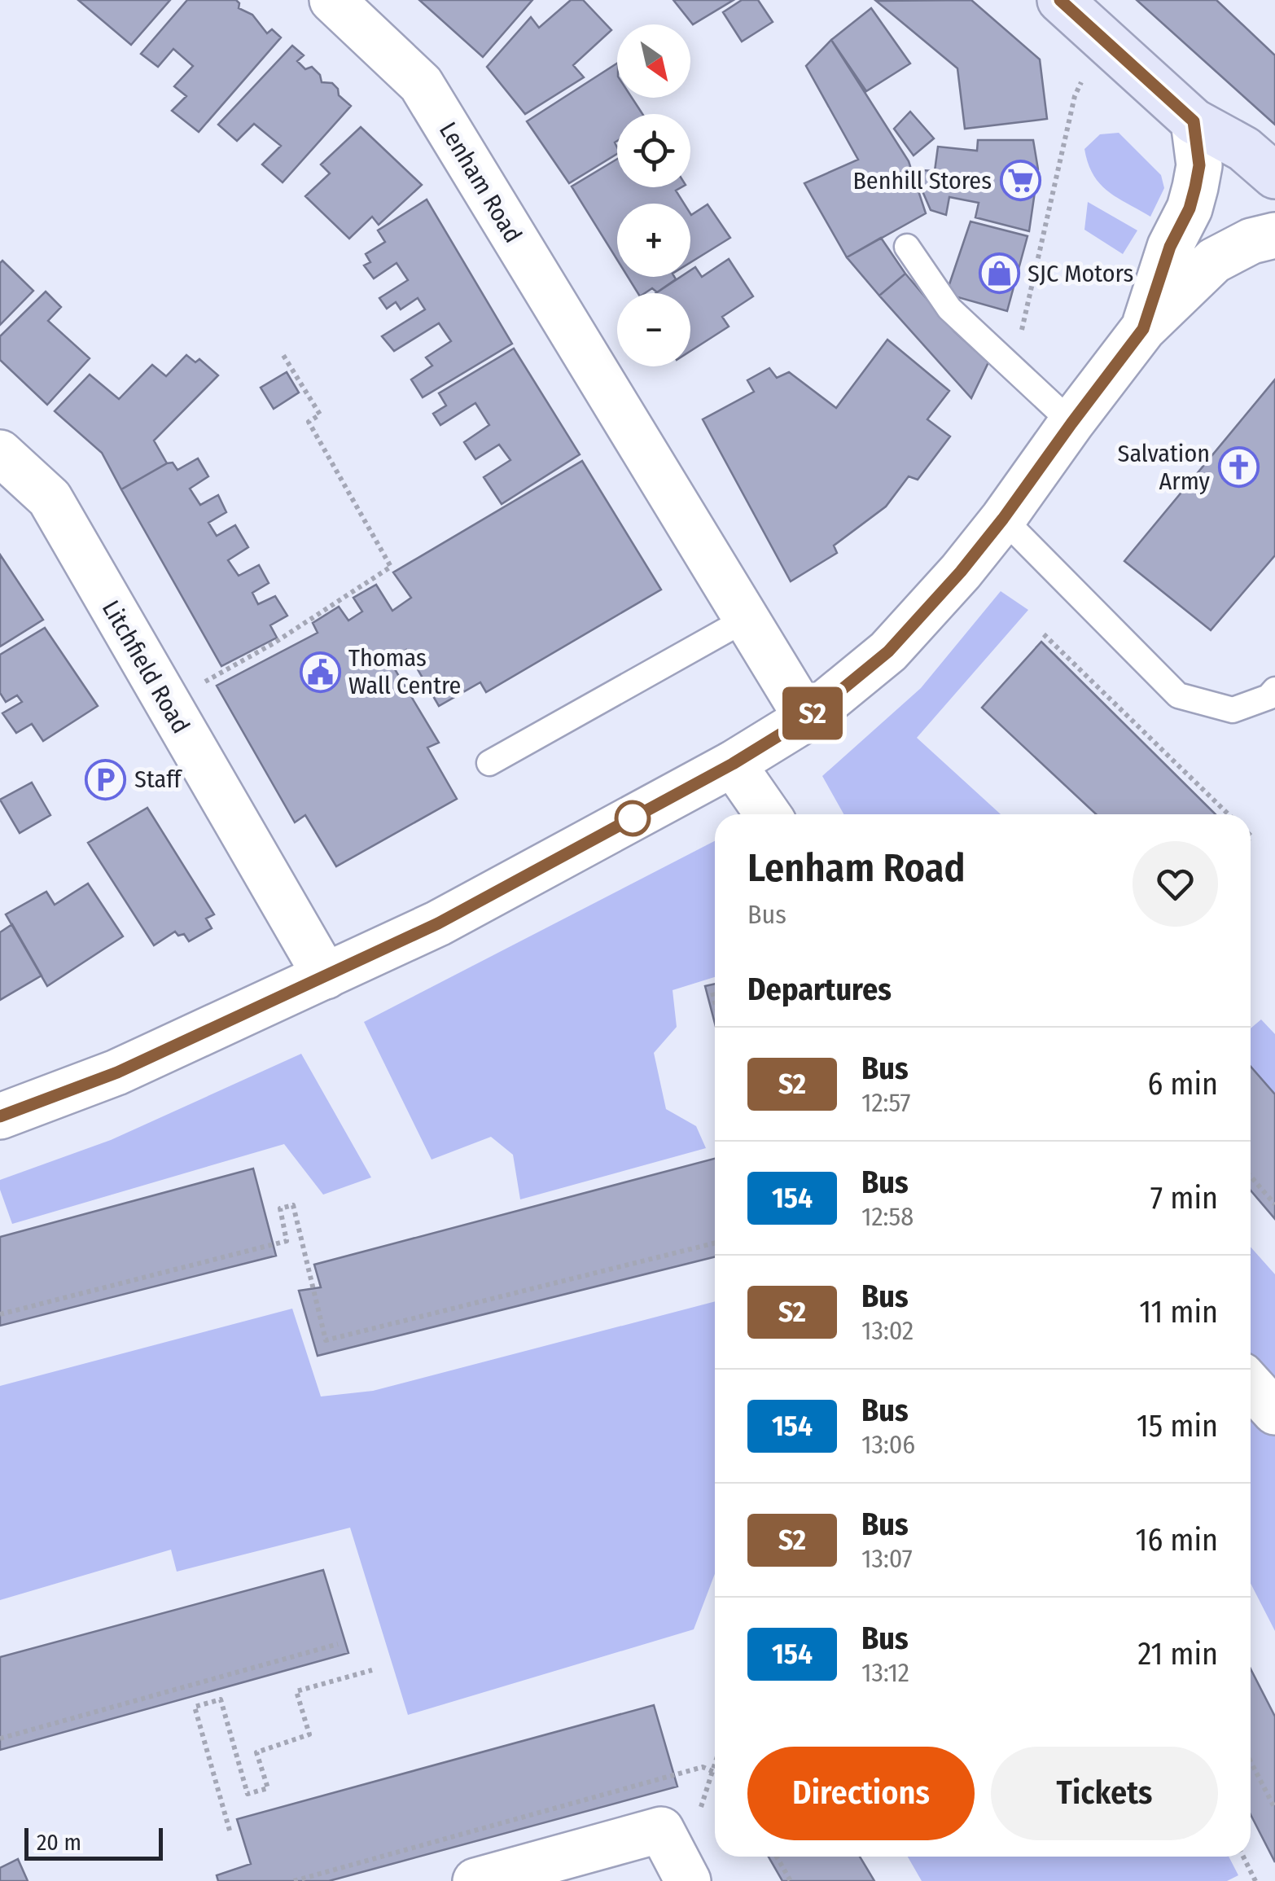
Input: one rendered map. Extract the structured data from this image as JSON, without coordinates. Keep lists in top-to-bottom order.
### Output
{
  "streets": {
    "street": ["Lenham Road", "Litchfield Road"]
  },
  "places": {
    "supermarket": ["Benhill Stores"],
    "shop": ["SJC Motors"],
    "church": ["Salvation Army"],
    "public building": ["Thomas Wall Centre"],
    "parking": ["Staff"]
  },
  "lines": ["bus line S2"],
  "scale_bar": "20 m",
  "north": "bottom right",
  "page": {
    "on_map": "S2",
    "map_buttons": ["+", "−"],
    "heading": [
      ["Lenham Road", "Bus"],
      "Departures"
    ],
    "list": [
      {
        "mark": "S2",
        "name": "Bus",
        "note": "12:57",
        "value": "6 min"
      },
      {
        "mark": "154",
        "name": "Bus",
        "note": "12:58",
        "value": "7 min"
      },
      {
        "mark": "S2",
        "name": "Bus",
        "note": "13:02",
        "value": "11 min"
      },
      {
        "mark": "154",
        "name": "Bus",
        "note": "13:06",
        "value": "15 min"
      },
      {
        "mark": "S2",
        "name": "Bus",
        "note": "13:07",
        "value": "16 min"
      },
      {
        "mark": "154",
        "name": "Bus",
        "note": "13:12",
        "value": "21 min"
      }
    ],
    "buttons": ["Directions", "Tickets"],
    "scale": "20 m"
  }
}
